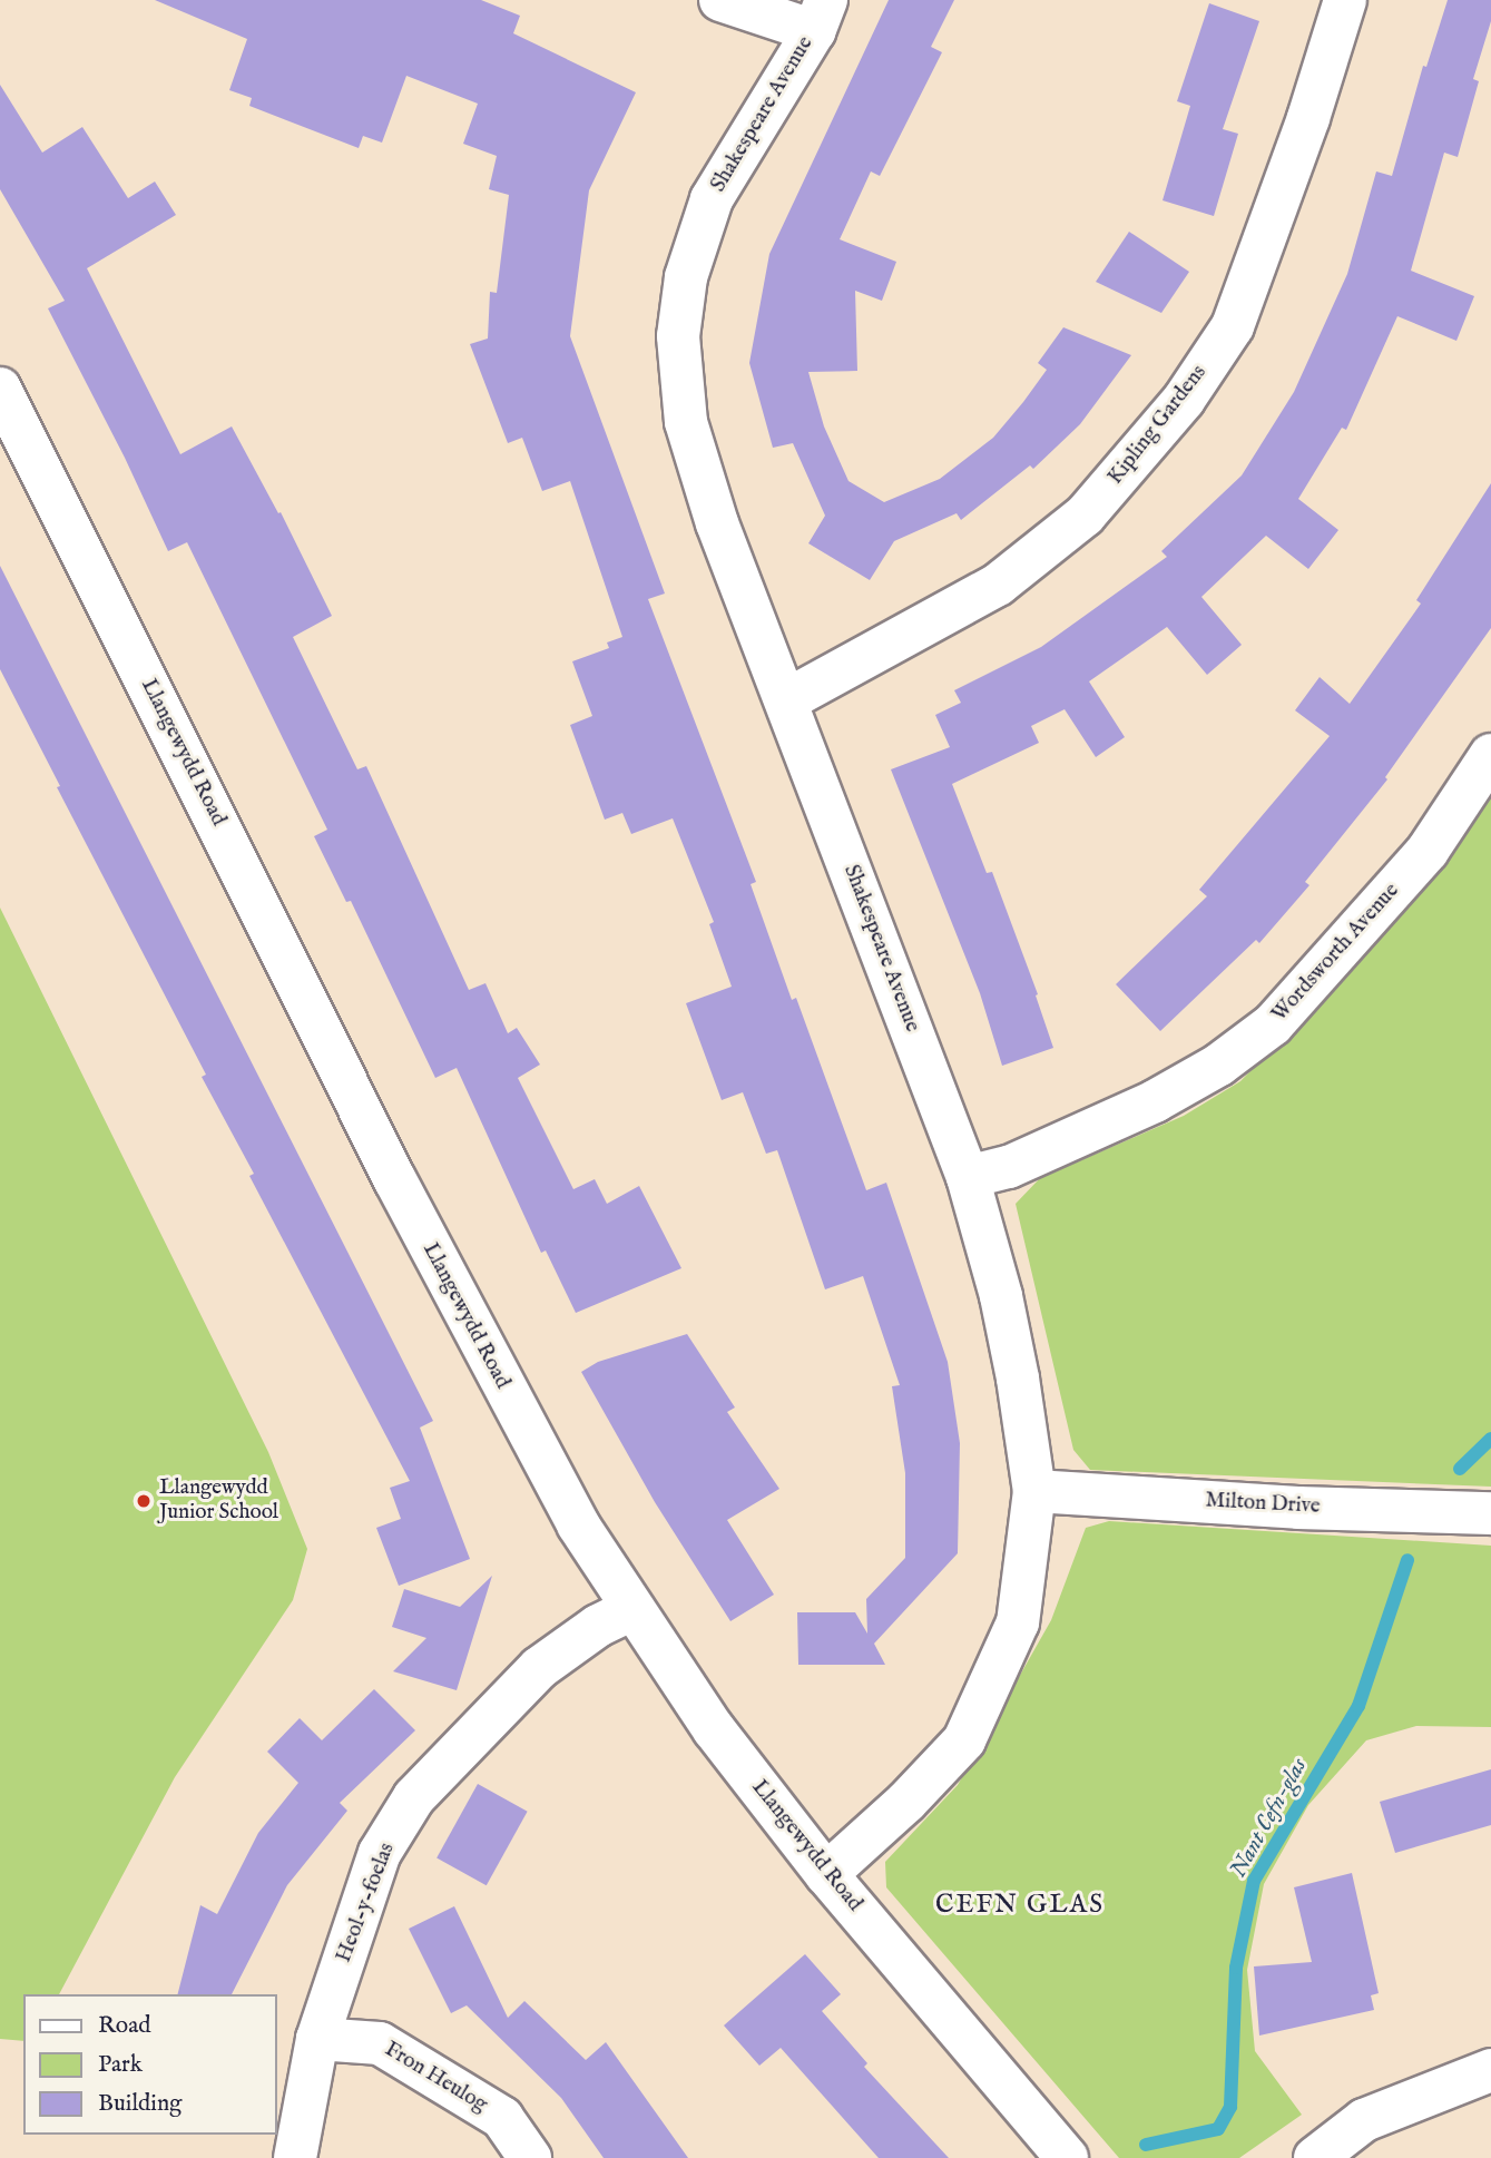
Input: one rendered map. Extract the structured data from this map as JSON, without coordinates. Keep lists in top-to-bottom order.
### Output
{
  "streets": {
    "street": [
      "Shakespeare Avenue",
      "Kipling Gardens",
      "Llangewydd Road",
      "Wordsworth Avenue",
      "Milton Drive",
      "Heol-y-foelas",
      "Fron Heulog"
    ]
  },
  "crossings": [
    ["Shakespeare Avenue", "Kipling Gardens"],
    ["Shakespeare Avenue", "Llangewydd Road"],
    ["Shakespeare Avenue", "Wordsworth Avenue"],
    ["Shakespeare Avenue", "Milton Drive"],
    ["Llangewydd Road", "Heol-y-foelas"],
    ["Heol-y-foelas", "Fron Heulog"]
  ],
  "districts": ["CEFN GLAS"],
  "water": ["Nant Cefn-glas"],
  "places": ["Llangewydd Junior School"],
  "legend": ["Road", "Park", "Building"]
}
